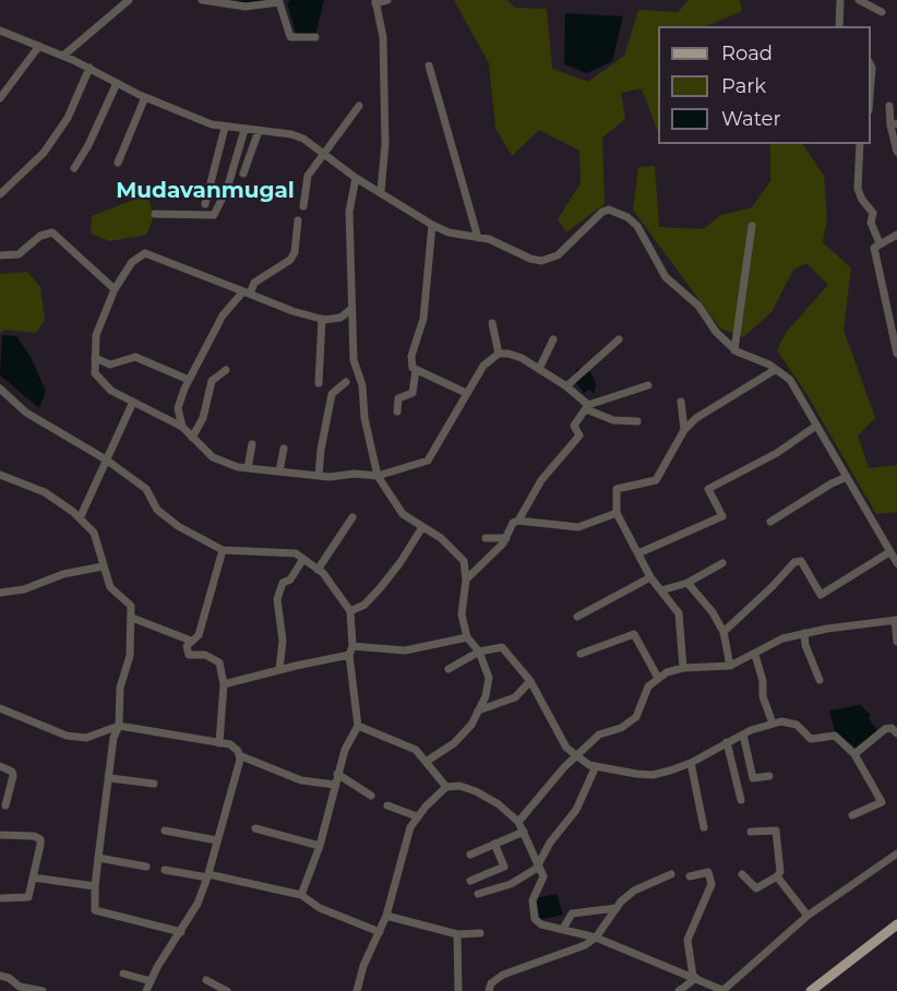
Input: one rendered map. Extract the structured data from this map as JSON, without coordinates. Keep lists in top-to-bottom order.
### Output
{
  "districts": ["Mudavanmugal"],
  "legend": ["Road", "Park", "Water"]
}
